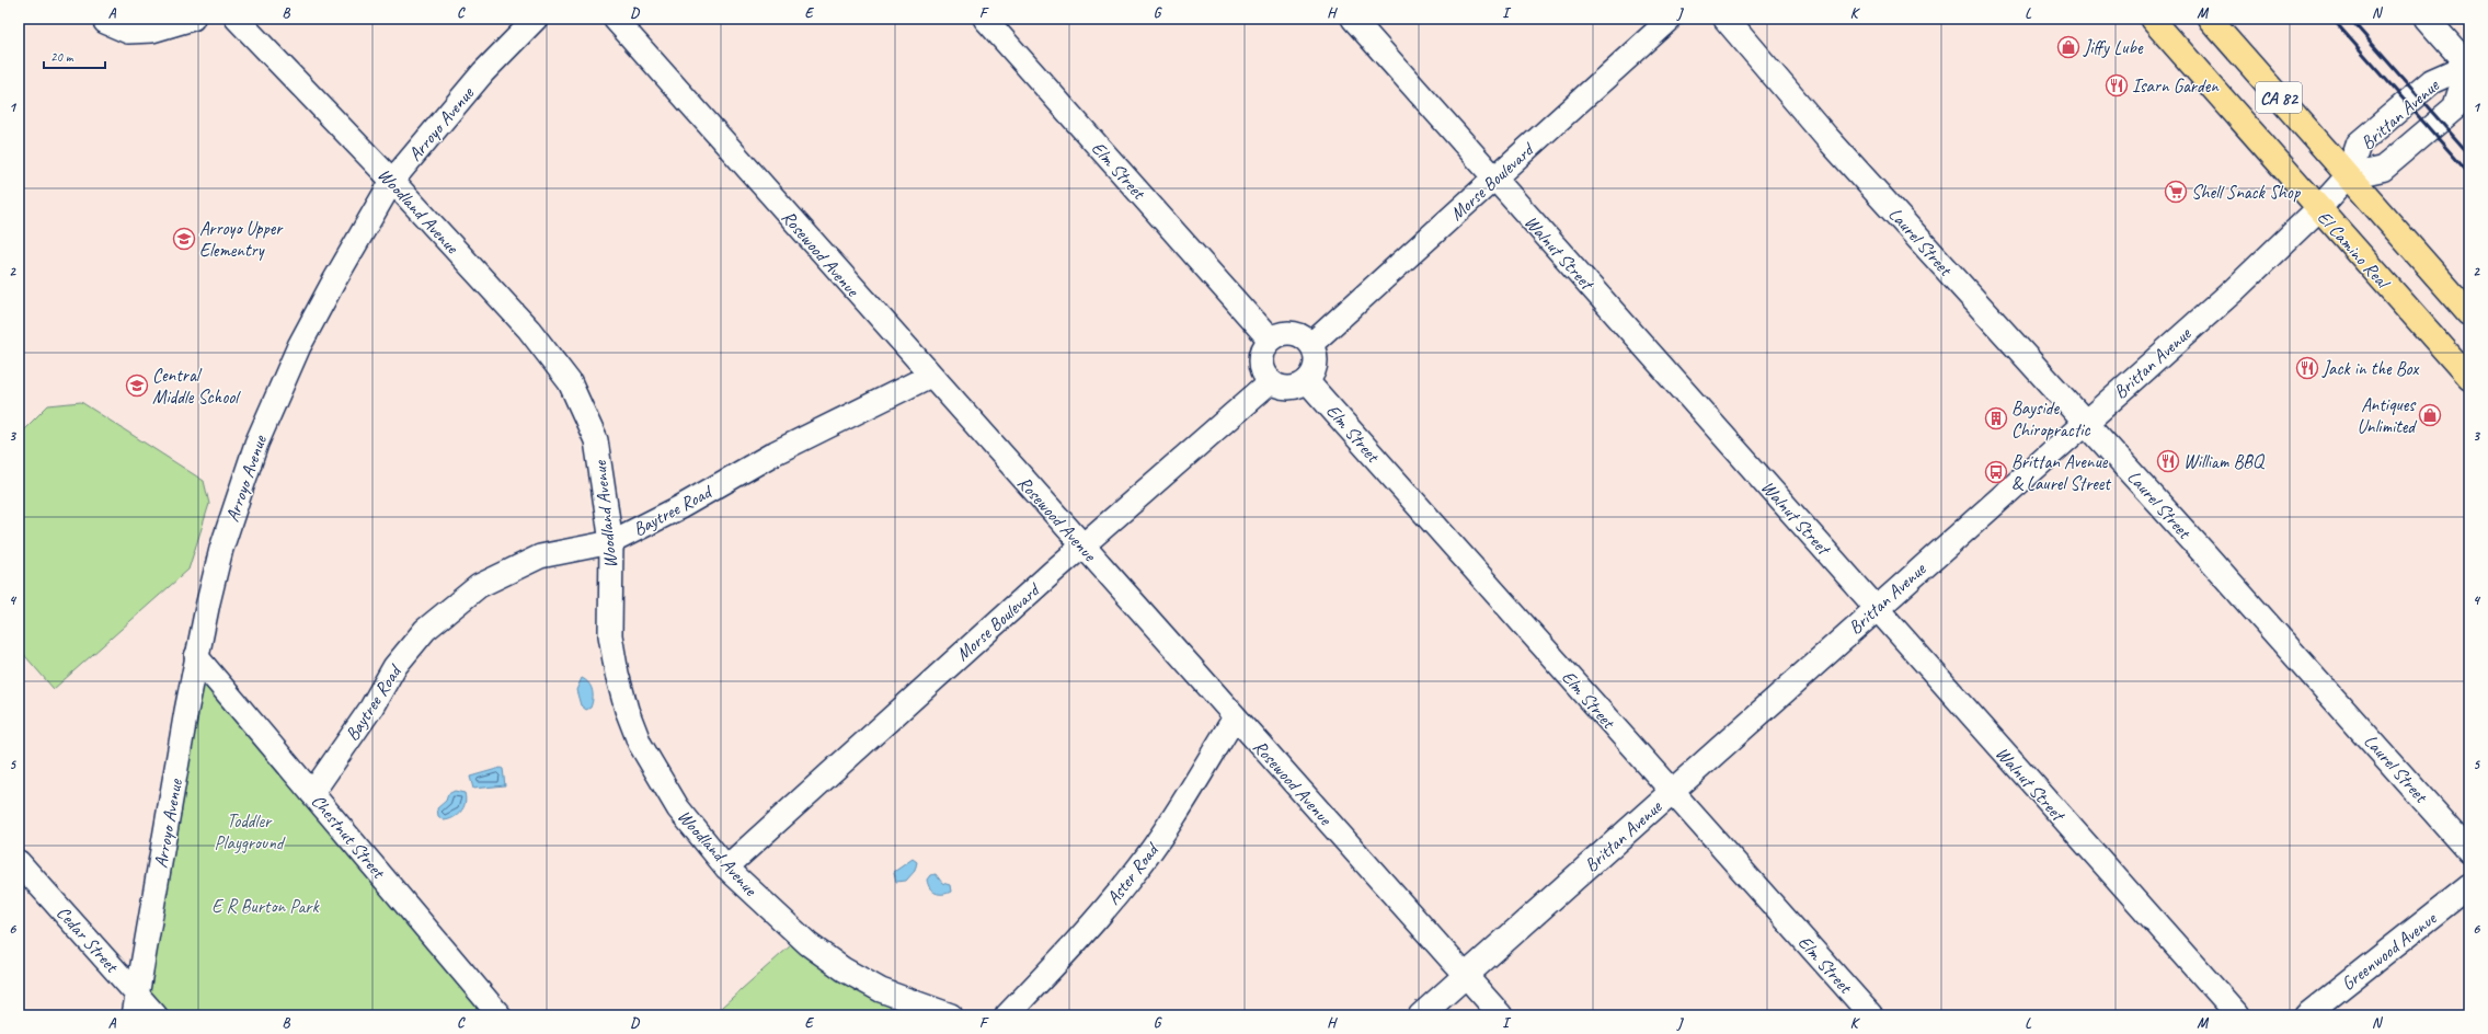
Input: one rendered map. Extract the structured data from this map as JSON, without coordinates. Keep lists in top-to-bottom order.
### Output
{
  "streets": {
    "main road": [
      "CA 82",
      "Brittan Avenue",
      "Laurel Street",
      "El Camino Real"
    ],
    "street": [
      "Arroyo Avenue",
      "Elm Street",
      "Morse Boulevard",
      "Woodland Avenue",
      "Walnut Street",
      "Rosewood Avenue",
      "Baytree Road",
      "Chestnut Street",
      "Aster Road",
      "Cedar Street",
      "Greenwood Avenue"
    ]
  },
  "crossings": [
    ["CA 82", "Brittan Avenue"],
    ["Brittan Avenue", "Elm Street"],
    ["Brittan Avenue", "Laurel Street"],
    ["Brittan Avenue", "El Camino Real"],
    ["Brittan Avenue", "Walnut Street"],
    ["Brittan Avenue", "Rosewood Avenue"],
    ["Arroyo Avenue", "Woodland Avenue"],
    ["Arroyo Avenue", "Chestnut Street"],
    ["Arroyo Avenue", "Cedar Street"],
    ["Elm Street", "Morse Boulevard"],
    ["Morse Boulevard", "Woodland Avenue"],
    ["Morse Boulevard", "Walnut Street"],
    ["Morse Boulevard", "Rosewood Avenue"],
    ["Woodland Avenue", "Baytree Road"],
    ["Rosewood Avenue", "Baytree Road"],
    ["Rosewood Avenue", "Aster Road"],
    ["Baytree Road", "Chestnut Street"]
  ],
  "parks": ["Toddler Playground", "E R Burton Park"],
  "places": {
    "shop": ["Jiffy Lube", "Antiques Unlimited"],
    "restaurant": ["Isarn Garden", "Jack in the Box", "William BBQ"],
    "supermarket": ["Shell Snack Shop"],
    "school or university": ["Arroyo Upper Elementry", "Central Middle School"],
    "building": ["Bayside Chiropractic"],
    "bus stop": ["Brittan Avenue & Laurel Street"]
  },
  "scale_bar": "20 m",
  "grid": {
    "columns": [
      "A",
      "B",
      "C",
      "D",
      "E",
      "F",
      "G",
      "H",
      "I",
      "J",
      "K",
      "L",
      "M",
      "N"
    ],
    "rows": [
      "1",
      "2",
      "3",
      "4",
      "5",
      "6"
    ]
  }
}
